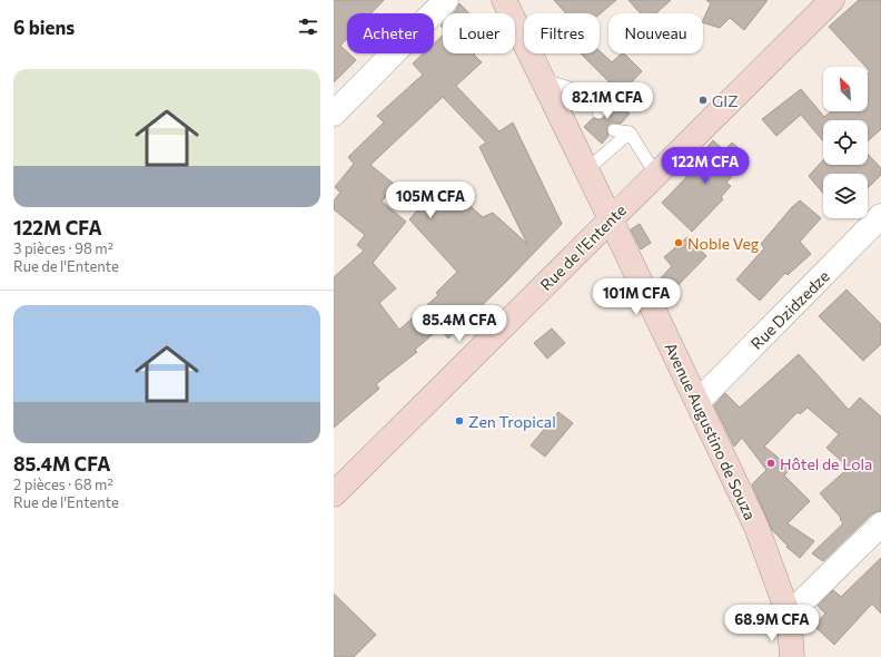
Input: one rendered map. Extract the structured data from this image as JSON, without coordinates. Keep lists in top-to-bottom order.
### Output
{
  "streets": {
    "main road": ["Rue de l'Entente", "Avenue Augustino de Souza"],
    "street": ["Rue Dzidzedze"]
  },
  "crossings": [
    ["Rue de l'Entente", "Avenue Augustino de Souza"],
    ["Rue Dzidzedze", "Avenue Augustino de Souza"]
  ],
  "places": [
    "GIZ",
    "Noble Veg",
    "Zen Tropical",
    "Hôtel de Lola"
  ],
  "north": "top left",
  "page": {
    "heading": "6 biens",
    "chip": [
      "Acheter",
      "Louer",
      "Filtres",
      "Nouveau"
    ],
    "list": [
      {
        "name": "122M CFA",
        "note": "3 pièces · 98 m² · Rue de l'Entente"
      },
      {
        "name": "85.4M CFA",
        "note": "2 pièces · 68 m² · Rue de l'Entente"
      }
    ],
    "price": [
      "82.1M CFA",
      "122M CFA",
      "105M CFA",
      "101M CFA",
      "85.4M CFA",
      "68.9M CFA"
    ]
  }
}
